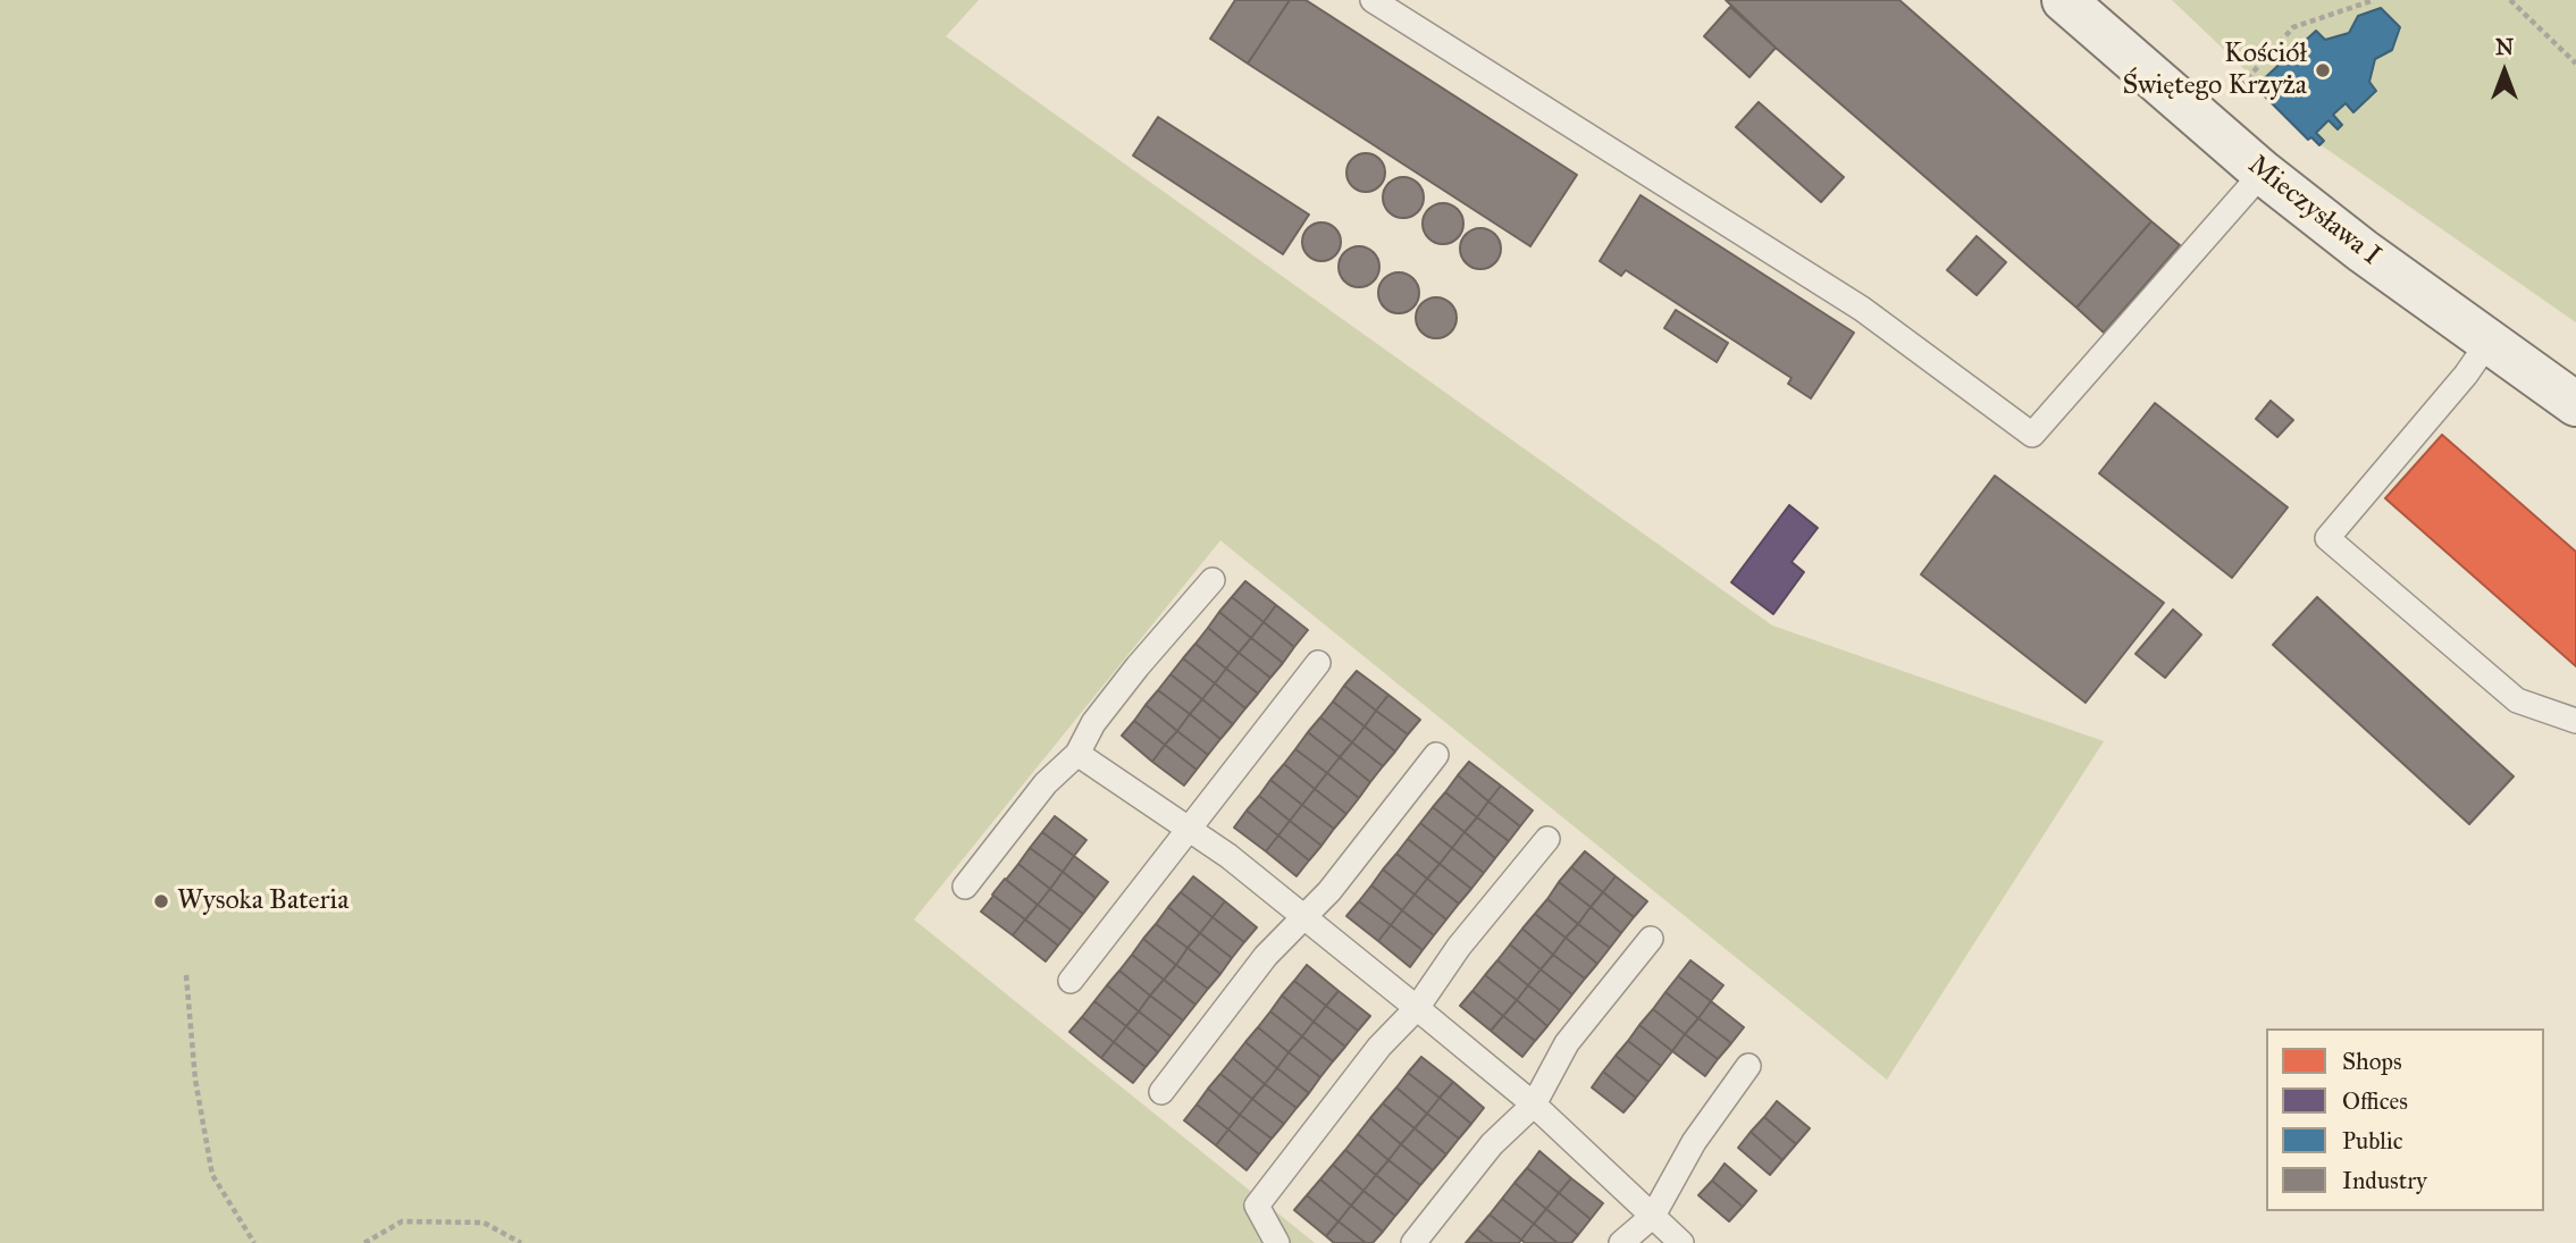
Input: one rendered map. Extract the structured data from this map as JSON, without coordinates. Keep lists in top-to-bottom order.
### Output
{
  "streets": {
    "main road": ["Mieczysława I"]
  },
  "places": ["Kościół Świętego Krzyża", "Wysoka Bateria"],
  "legend": [
    "Shops",
    "Offices",
    "Public",
    "Industry"
  ],
  "north": "top"
}
